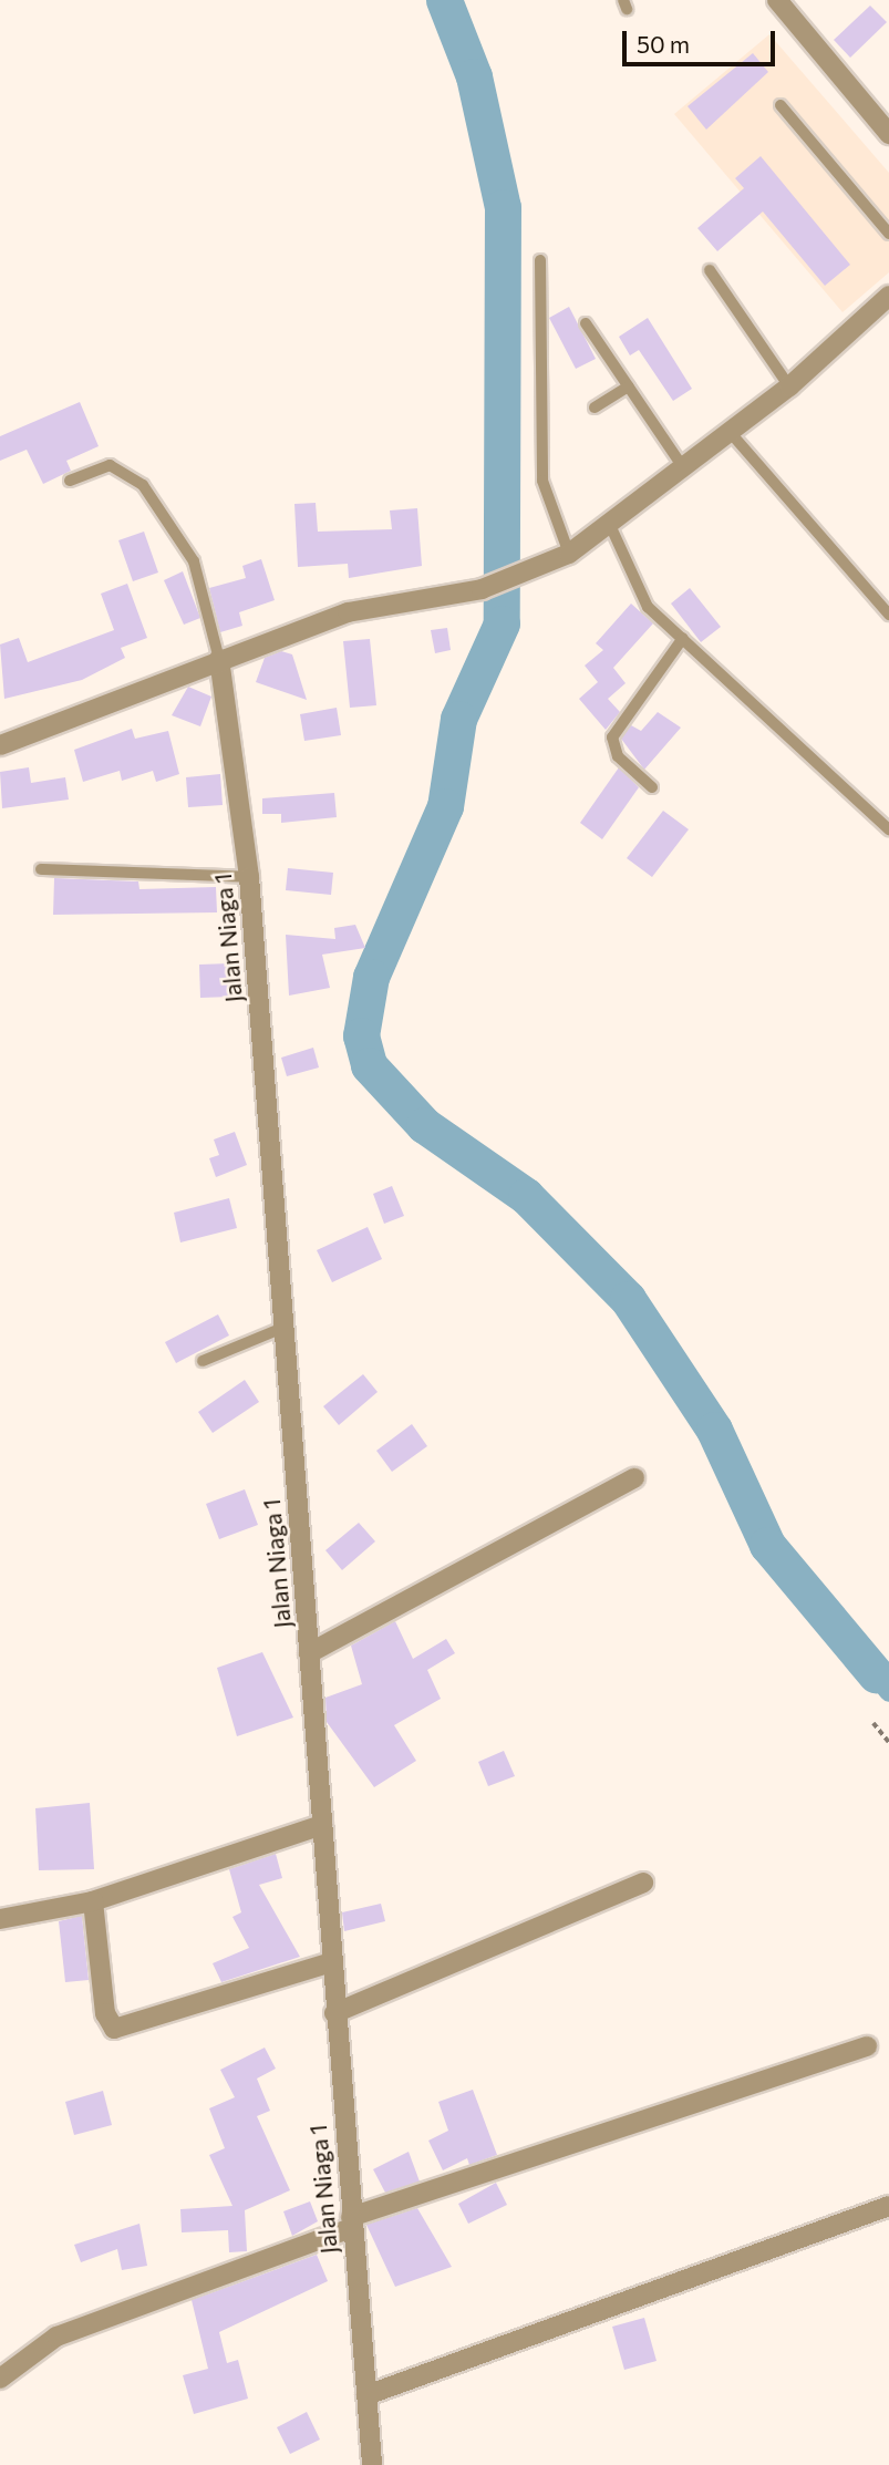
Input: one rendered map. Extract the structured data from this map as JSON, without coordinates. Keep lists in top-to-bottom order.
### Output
{
  "streets": {
    "street": ["Jalan Niaga 1"]
  },
  "scale_bar": "50 m"
}
